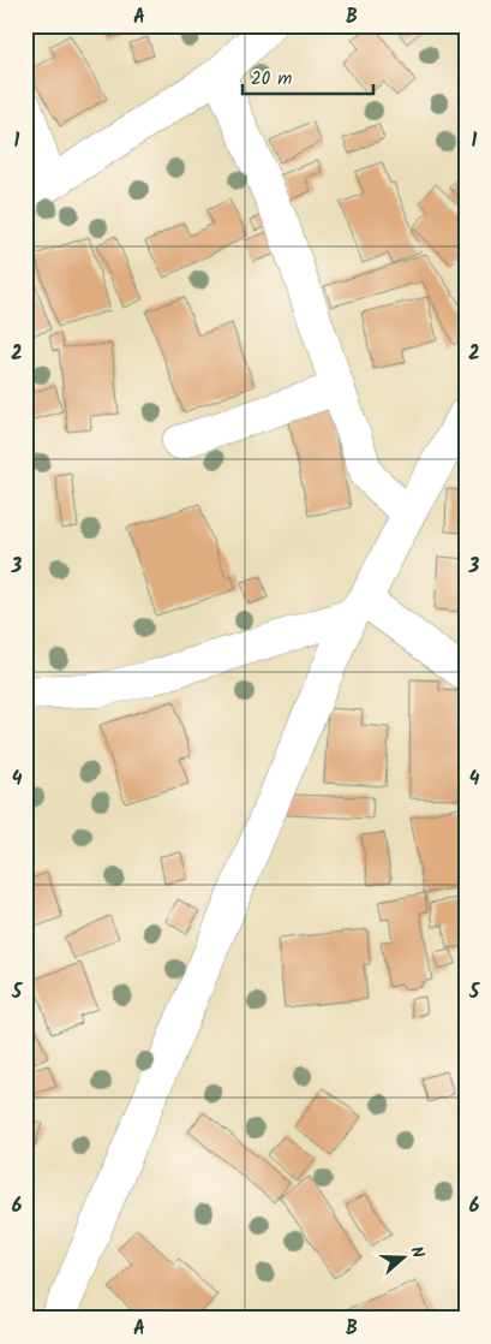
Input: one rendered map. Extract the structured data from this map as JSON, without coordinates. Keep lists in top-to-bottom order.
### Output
{
  "scale_bar": "20 m",
  "north": "right",
  "grid": {
    "columns": ["A", "B"],
    "rows": [
      "1",
      "2",
      "3",
      "4",
      "5",
      "6"
    ]
  }
}
